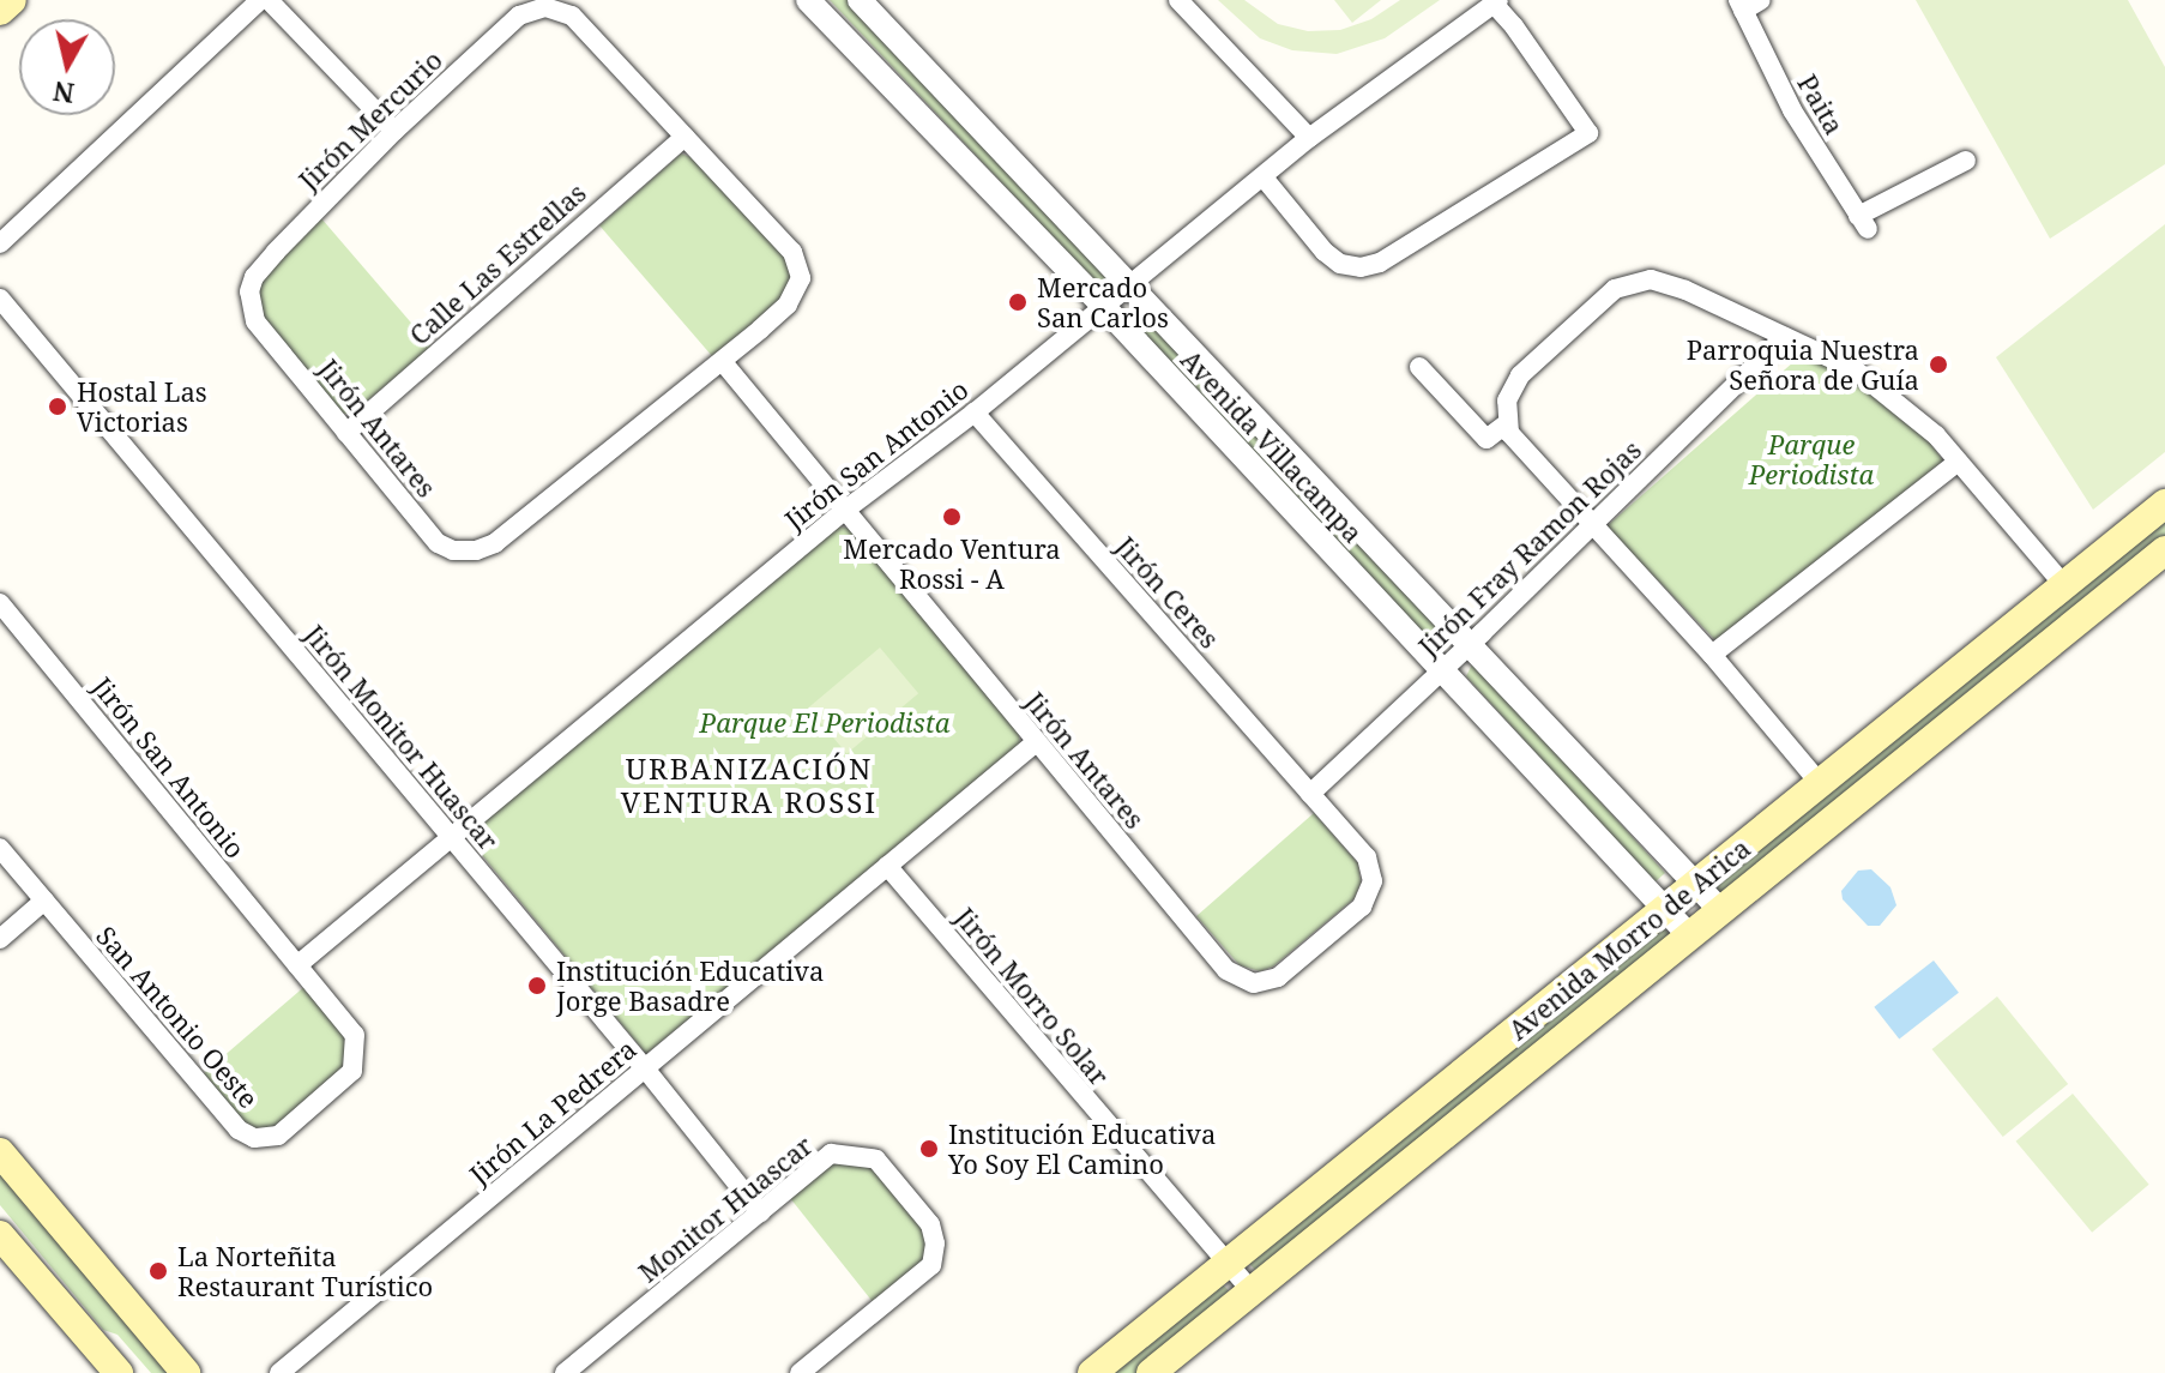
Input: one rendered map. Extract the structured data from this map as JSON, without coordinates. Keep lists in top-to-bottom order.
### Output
{
  "streets": {
    "main road": ["Avenida Morro de Arica"],
    "street": [
      "Paita",
      "Jirón Mercurio",
      "Calle Las Estrellas",
      "Jirón Antares",
      "Avenida Villacampa",
      "Jirón San Antonio",
      "Jirón Fray Ramon Rojas",
      "Jirón Ceres",
      "Jirón Monitor Huascar",
      "Jirón Morro Solar",
      "San Antonio Oeste",
      "Jirón La Pedrera",
      "Monitor Huascar"
    ]
  },
  "crossings": [
    ["Jirón Mercurio", "Jirón Antares"],
    ["Calle Las Estrellas", "Jirón Antares"],
    ["Jirón Antares", "Jirón San Antonio"],
    ["Jirón Antares", "Jirón Fray Ramon Rojas"],
    ["Jirón Antares", "Jirón Ceres"],
    ["Jirón Antares", "Jirón La Pedrera"],
    ["Avenida Villacampa", "Jirón San Antonio"],
    ["Avenida Villacampa", "Jirón Fray Ramon Rojas"],
    ["Avenida Villacampa", "Avenida Morro de Arica"],
    ["Jirón San Antonio", "Jirón Ceres"],
    ["Jirón San Antonio", "Jirón Monitor Huascar"],
    ["Jirón San Antonio", "San Antonio Oeste"],
    ["Jirón Fray Ramon Rojas", "Jirón Ceres"],
    ["Jirón Monitor Huascar", "Jirón La Pedrera"],
    ["Jirón Monitor Huascar", "Monitor Huascar"],
    ["Avenida Morro de Arica", "Jirón Morro Solar"],
    ["Jirón Morro Solar", "Jirón La Pedrera"]
  ],
  "districts": ["URBANIZACIÓN VENTURA ROSSI"],
  "parks": ["Parque Periodista", "Parque El Periodista"],
  "places": [
    "Mercado San Carlos",
    "Parroquia Nuestra Señora de Guía",
    "Hostal Las Victorias",
    "Mercado Ventura Rossi - A",
    "Institución Educativa Jorge Basadre",
    "Institución Educativa Yo Soy El Camino",
    "La Norteñita Restaurant Turístico"
  ],
  "north": "bottom"
}
